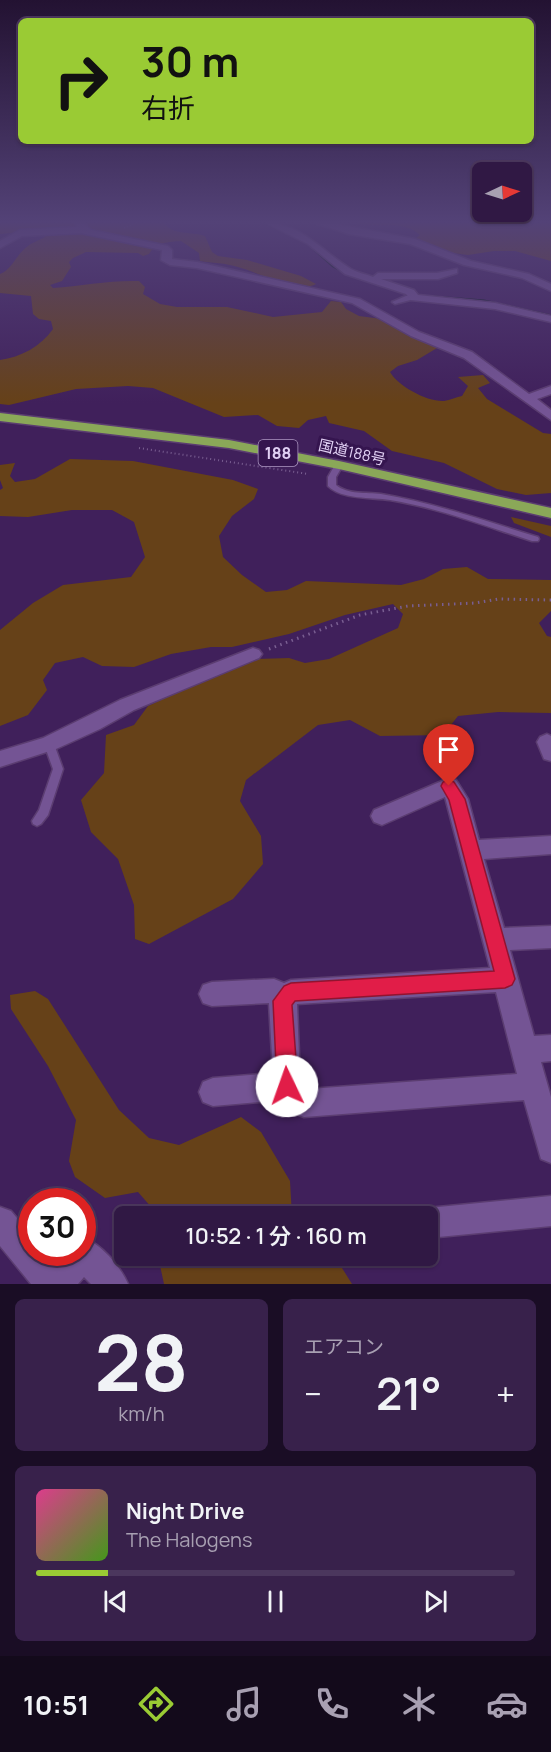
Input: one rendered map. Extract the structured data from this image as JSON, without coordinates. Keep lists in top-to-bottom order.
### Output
{
  "streets": {
    "highway": ["国道188号", "188"]
  },
  "north": "right",
  "page": {
    "turn": ["30 m", "右折"],
    "limit": "30",
    "trip": "10:52 · 1 分 · 160 m",
    "tile": [
      ["28", "km/h"],
      "エアコン"
    ],
    "heat": ["−", "21°", "+"],
    "song": ["Night Drive", "The Halogens"],
    "tabs": "10:51"
  }
}
